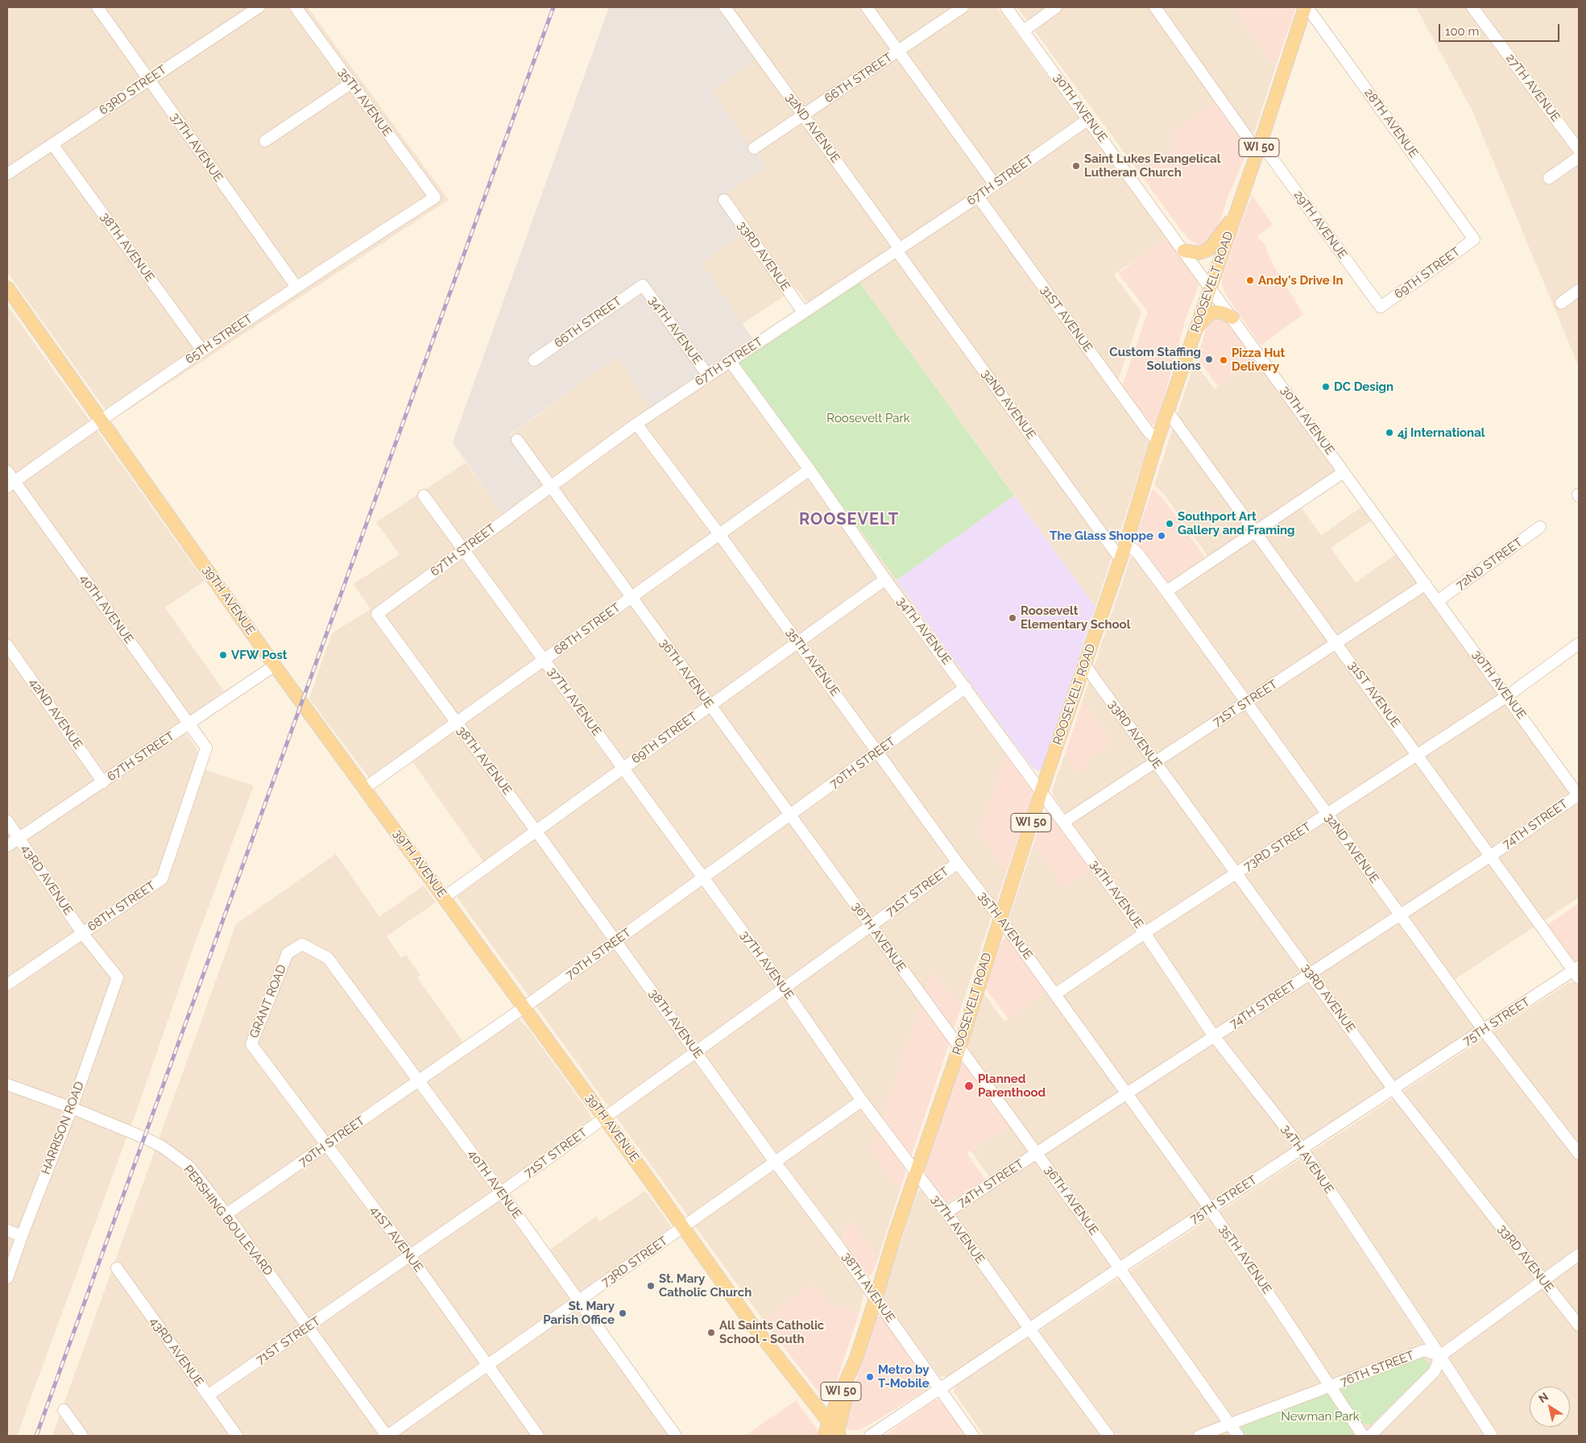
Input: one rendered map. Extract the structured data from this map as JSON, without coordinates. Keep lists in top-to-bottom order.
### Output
{
  "streets": {
    "main road": ["WI 50", "ROOSEVELT ROAD", "39TH AVENUE"],
    "street": [
      "66TH STREET",
      "27TH AVENUE",
      "63RD STREET",
      "35TH AVENUE",
      "30TH AVENUE",
      "28TH AVENUE",
      "32ND AVENUE",
      "37TH AVENUE",
      "67TH STREET",
      "29TH AVENUE",
      "38TH AVENUE",
      "33RD AVENUE",
      "69TH STREET",
      "31ST AVENUE",
      "34TH AVENUE",
      "65TH STREET",
      "72ND STREET",
      "40TH AVENUE",
      "68TH STREET",
      "36TH AVENUE",
      "71ST STREET",
      "42ND AVENUE",
      "70TH STREET",
      "74TH STREET",
      "73RD STREET",
      "43RD AVENUE",
      "GRANT ROAD",
      "75TH STREET",
      "HARRISON ROAD",
      "PERSHING BOULEVARD",
      "41ST AVENUE",
      "76TH STREET"
    ]
  },
  "crossings": [
    ["66TH STREET", "32ND AVENUE"],
    ["66TH STREET", "34TH AVENUE"],
    ["63RD STREET", "37TH AVENUE"],
    ["63RD STREET", "38TH AVENUE"],
    ["35TH AVENUE", "67TH STREET"],
    ["35TH AVENUE", "69TH STREET"],
    ["35TH AVENUE", "ROOSEVELT ROAD"],
    ["35TH AVENUE", "65TH STREET"],
    ["35TH AVENUE", "68TH STREET"],
    ["35TH AVENUE", "71ST STREET"],
    ["35TH AVENUE", "70TH STREET"],
    ["35TH AVENUE", "74TH STREET"],
    ["35TH AVENUE", "73RD STREET"],
    ["35TH AVENUE", "75TH STREET"],
    ["35TH AVENUE", "76TH STREET"],
    ["30TH AVENUE", "67TH STREET"],
    ["30TH AVENUE", "ROOSEVELT ROAD"],
    ["30TH AVENUE", "72ND STREET"],
    ["30TH AVENUE", "71ST STREET"],
    ["30TH AVENUE", "74TH STREET"],
    ["30TH AVENUE", "73RD STREET"],
    ["28TH AVENUE", "69TH STREET"],
    ["28TH AVENUE", "ROOSEVELT ROAD"],
    ["32ND AVENUE", "67TH STREET"],
    ["32ND AVENUE", "ROOSEVELT ROAD"],
    ["32ND AVENUE", "71ST STREET"],
    ["32ND AVENUE", "74TH STREET"],
    ["32ND AVENUE", "73RD STREET"],
    ["32ND AVENUE", "75TH STREET"],
    ["37TH AVENUE", "67TH STREET"],
    ["37TH AVENUE", "69TH STREET"],
    ["37TH AVENUE", "ROOSEVELT ROAD"],
    ["37TH AVENUE", "65TH STREET"],
    ["37TH AVENUE", "68TH STREET"],
    ["37TH AVENUE", "71ST STREET"],
    ["37TH AVENUE", "70TH STREET"],
    ["37TH AVENUE", "74TH STREET"],
    ["37TH AVENUE", "73RD STREET"],
    ["37TH AVENUE", "75TH STREET"],
    ["WI 50", "ROOSEVELT ROAD"],
    ["WI 50", "39TH AVENUE"],
    ["67TH STREET", "38TH AVENUE"],
    ["67TH STREET", "33RD AVENUE"],
    ["67TH STREET", "31ST AVENUE"],
    ["67TH STREET", "34TH AVENUE"],
    ["67TH STREET", "39TH AVENUE"],
    ["67TH STREET", "40TH AVENUE"],
    ["67TH STREET", "36TH AVENUE"],
    ["67TH STREET", "42ND AVENUE"],
    ["67TH STREET", "43RD AVENUE"],
    ["29TH AVENUE", "69TH STREET"],
    ["29TH AVENUE", "ROOSEVELT ROAD"],
    ["38TH AVENUE", "69TH STREET"],
    ["38TH AVENUE", "ROOSEVELT ROAD"],
    ["38TH AVENUE", "65TH STREET"],
    ["38TH AVENUE", "68TH STREET"],
    ["38TH AVENUE", "71ST STREET"],
    ["38TH AVENUE", "70TH STREET"],
    ["38TH AVENUE", "73RD STREET"],
    ["38TH AVENUE", "75TH STREET"],
    ["33RD AVENUE", "ROOSEVELT ROAD"],
    ["33RD AVENUE", "71ST STREET"],
    ["33RD AVENUE", "74TH STREET"],
    ["33RD AVENUE", "73RD STREET"],
    ["33RD AVENUE", "75TH STREET"],
    ["69TH STREET", "34TH AVENUE"],
    ["69TH STREET", "39TH AVENUE"],
    ["69TH STREET", "36TH AVENUE"],
    ["ROOSEVELT ROAD", "31ST AVENUE"],
    ["ROOSEVELT ROAD", "34TH AVENUE"],
    ["ROOSEVELT ROAD", "36TH AVENUE"],
    ["31ST AVENUE", "71ST STREET"],
    ["31ST AVENUE", "74TH STREET"],
    ["31ST AVENUE", "73RD STREET"],
    ["31ST AVENUE", "75TH STREET"],
    ["34TH AVENUE", "68TH STREET"],
    ["34TH AVENUE", "71ST STREET"],
    ["34TH AVENUE", "70TH STREET"],
    ["34TH AVENUE", "74TH STREET"],
    ["34TH AVENUE", "73RD STREET"],
    ["34TH AVENUE", "75TH STREET"],
    ["34TH AVENUE", "76TH STREET"],
    ["65TH STREET", "39TH AVENUE"],
    ["65TH STREET", "40TH AVENUE"],
    ["39TH AVENUE", "68TH STREET"],
    ["39TH AVENUE", "71ST STREET"],
    ["39TH AVENUE", "70TH STREET"],
    ["39TH AVENUE", "73RD STREET"],
    ["40TH AVENUE", "68TH STREET"],
    ["40TH AVENUE", "71ST STREET"],
    ["40TH AVENUE", "70TH STREET"],
    ["40TH AVENUE", "73RD STREET"],
    ["40TH AVENUE", "GRANT ROAD"],
    ["68TH STREET", "36TH AVENUE"],
    ["68TH STREET", "43RD AVENUE"],
    ["36TH AVENUE", "71ST STREET"],
    ["36TH AVENUE", "70TH STREET"],
    ["36TH AVENUE", "74TH STREET"],
    ["36TH AVENUE", "75TH STREET"],
    ["36TH AVENUE", "76TH STREET"],
    ["71ST STREET", "43RD AVENUE"],
    ["71ST STREET", "PERSHING BOULEVARD"],
    ["71ST STREET", "41ST AVENUE"],
    ["70TH STREET", "PERSHING BOULEVARD"],
    ["70TH STREET", "41ST AVENUE"],
    ["73RD STREET", "PERSHING BOULEVARD"],
    ["73RD STREET", "41ST AVENUE"],
    ["43RD AVENUE", "HARRISON ROAD"],
    ["GRANT ROAD", "41ST AVENUE"],
    ["HARRISON ROAD", "PERSHING BOULEVARD"]
  ],
  "districts": ["ROOSEVELT"],
  "parks": ["Roosevelt Park", "Newman Park"],
  "places": [
    "Saint Lukes Evangelical Lutheran Church",
    "Andy's Drive In",
    "Custom Staffing Solutions",
    "Pizza Hut Delivery",
    "DC Design",
    "4j International",
    "Southport Art Gallery and Framing",
    "The Glass Shoppe",
    "Roosevelt Elementary School",
    "VFW Post",
    "Planned Parenthood",
    "St. Mary Catholic Church",
    "St. Mary Parish Office",
    "All Saints Catholic School - South",
    "Metro by T-Mobile"
  ],
  "scale_bar": "100 m",
  "north": "top left"
}
